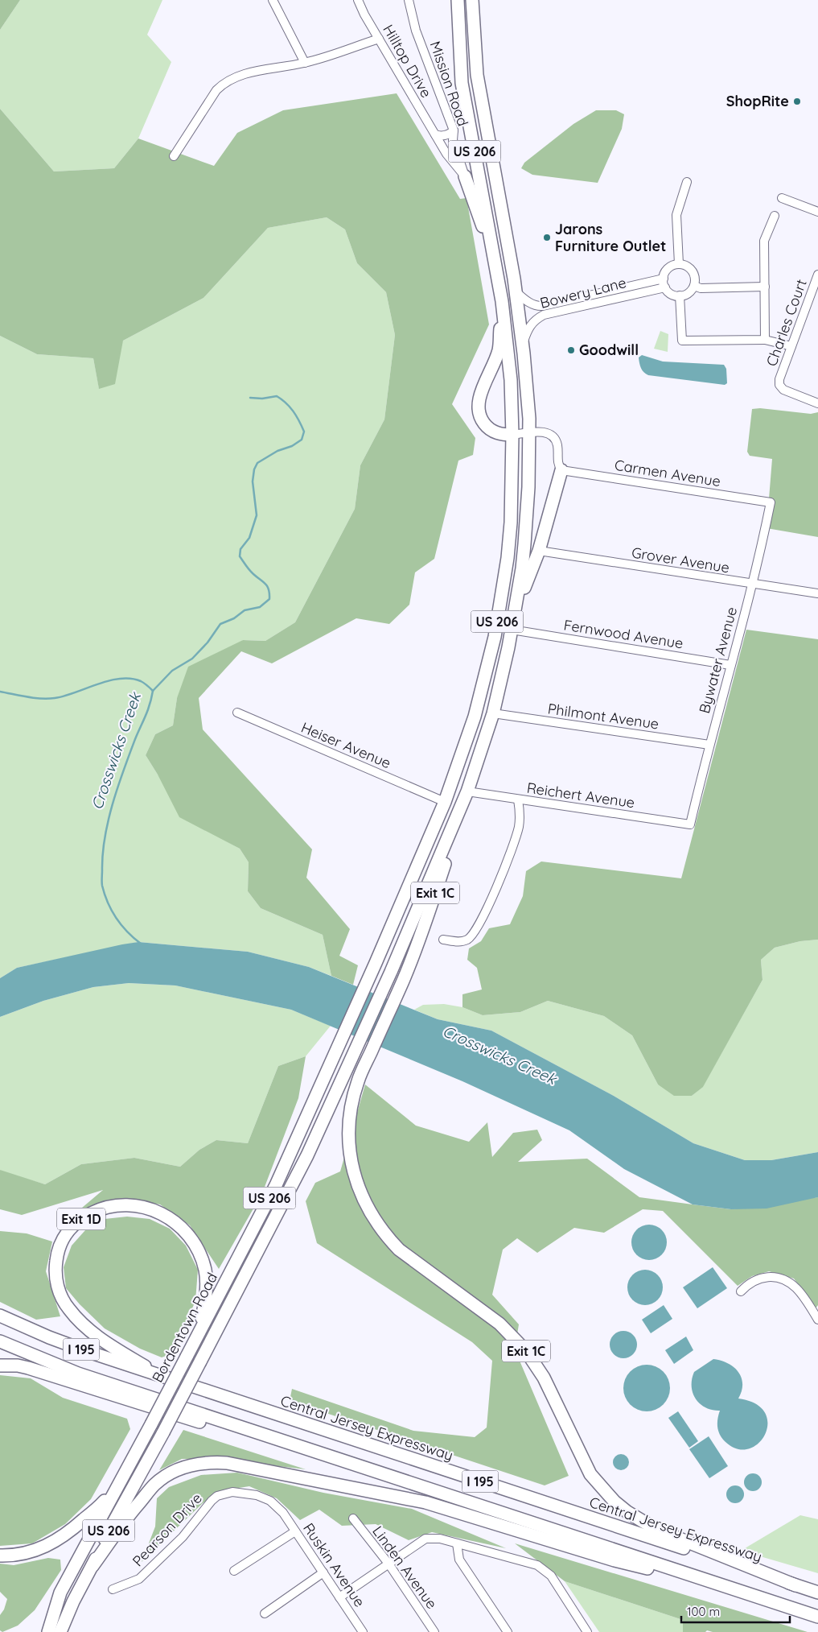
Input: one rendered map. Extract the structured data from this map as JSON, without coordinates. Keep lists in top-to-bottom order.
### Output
{
  "streets": {
    "highway": [
      "US 206",
      "Exit 1C",
      "Exit 1D",
      "Bordentown Road",
      "I 195",
      "Central Jersey Expressway"
    ],
    "street": [
      "Hilltop Drive",
      "Mission Road",
      "Bowery Lane",
      "Charles Court",
      "Carmen Avenue",
      "Grover Avenue",
      "Fernwood Avenue",
      "Bywater Avenue",
      "Philmont Avenue",
      "Heiser Avenue",
      "Reichert Avenue",
      "Pearson Drive",
      "Ruskin Avenue",
      "Linden Avenue"
    ]
  },
  "crossings": [
    ["Hilltop Drive", "Mission Road"],
    ["US 206", "Bowery Lane"],
    ["US 206", "Fernwood Avenue"],
    ["US 206", "Philmont Avenue"],
    ["US 206", "Heiser Avenue"],
    ["US 206", "Reichert Avenue"],
    ["US 206", "Exit 1C"],
    ["US 206", "Bordentown Road"],
    ["Carmen Avenue", "Bywater Avenue"],
    ["Grover Avenue", "Bywater Avenue"],
    ["Fernwood Avenue", "Bywater Avenue"],
    ["Bywater Avenue", "Philmont Avenue"],
    ["Bywater Avenue", "Reichert Avenue"],
    ["Heiser Avenue", "Bordentown Road"],
    ["Exit 1C", "Bordentown Road"],
    ["Exit 1C", "Central Jersey Expressway"],
    ["Exit 1D", "Bordentown Road"],
    ["Exit 1D", "Central Jersey Expressway"],
    ["Pearson Drive", "Ruskin Avenue"]
  ],
  "water": ["Crosswicks Creek"],
  "places": ["ShopRite", "Jarons Furniture Outlet", "Goodwill"],
  "scale_bar": "100 m"
}
